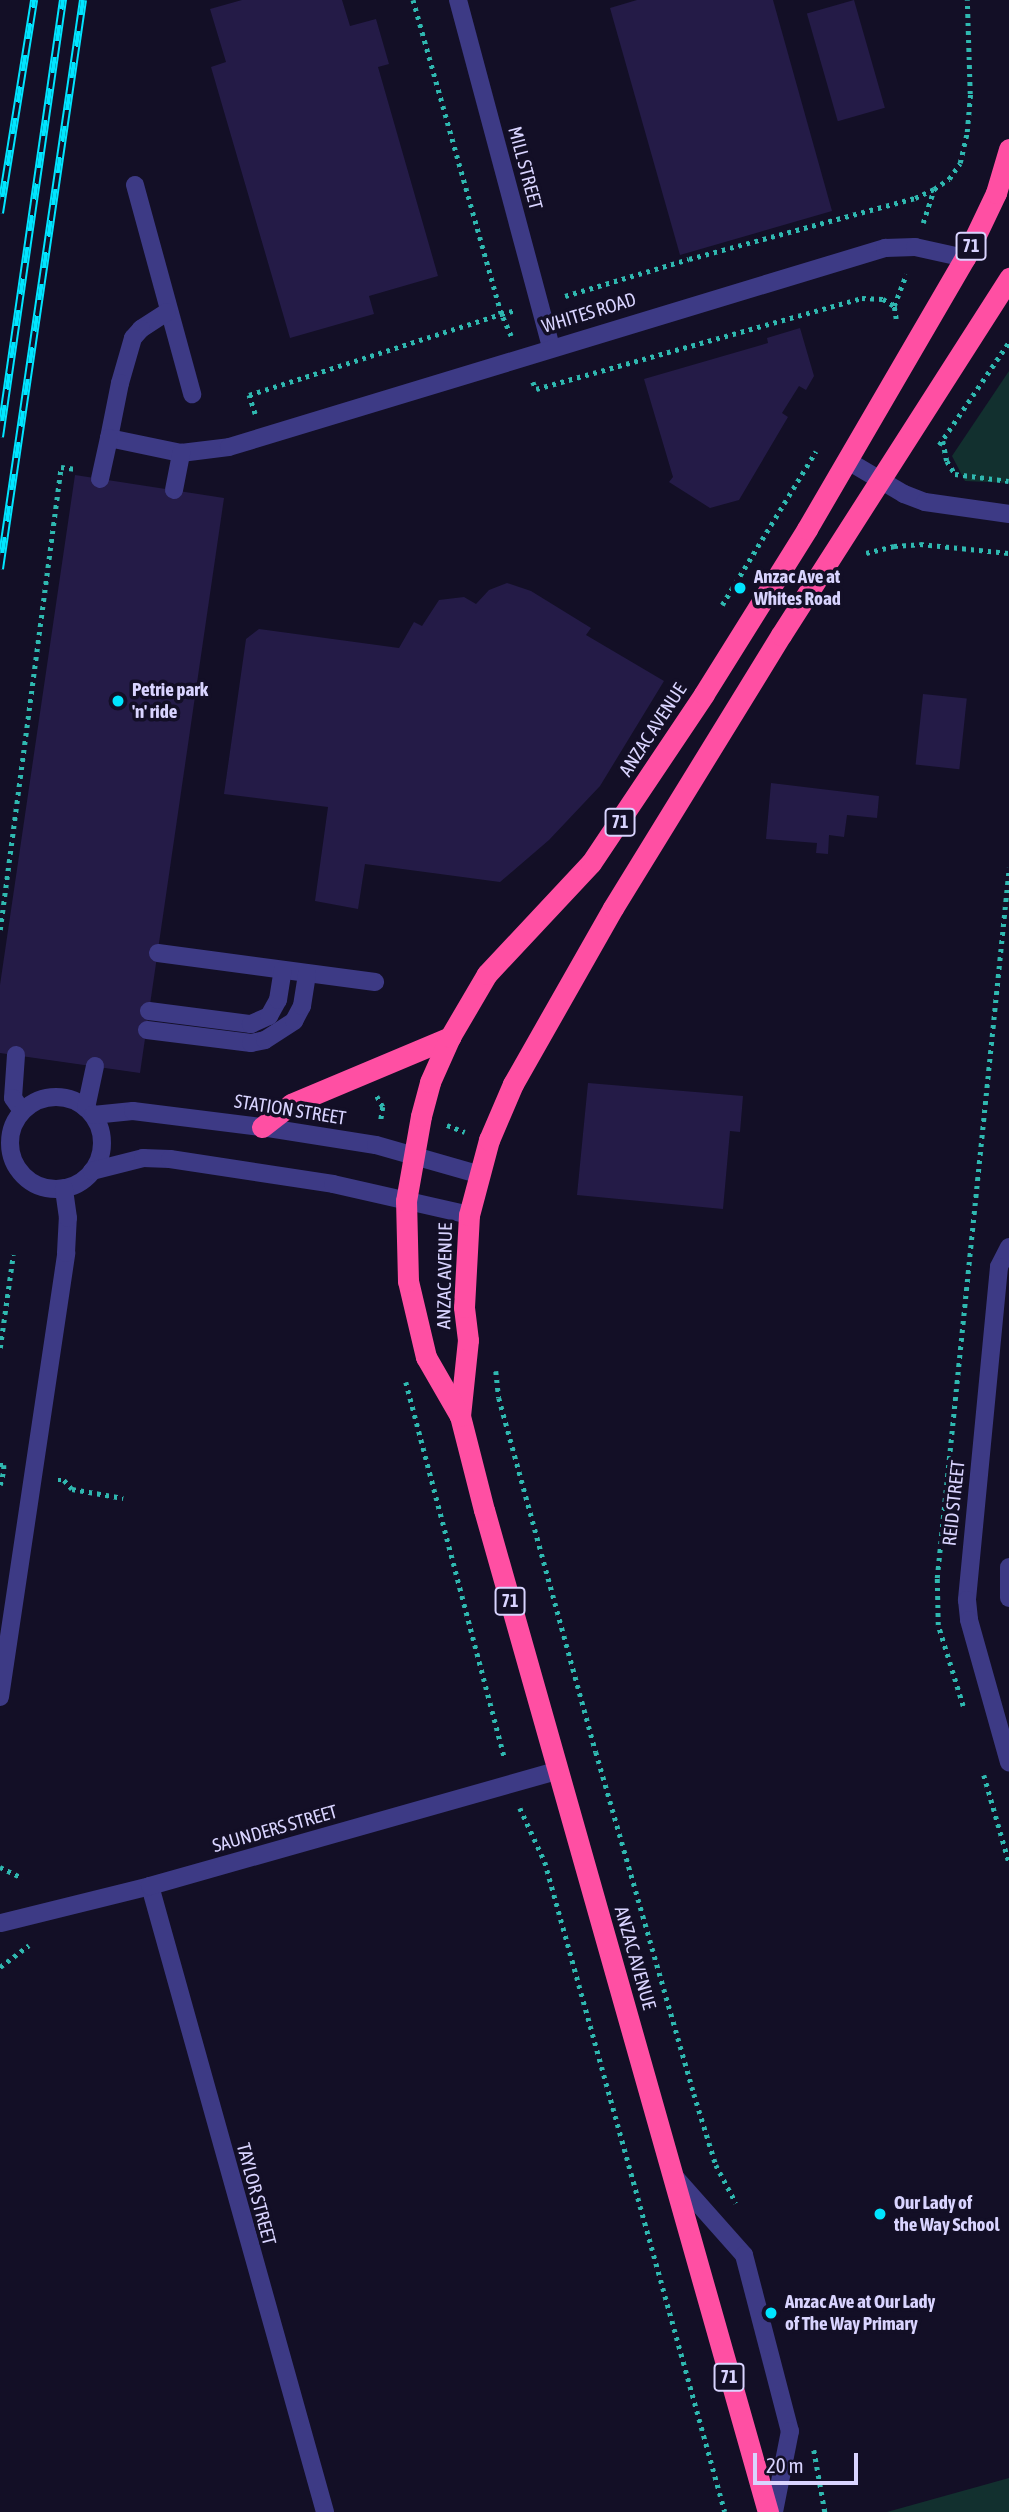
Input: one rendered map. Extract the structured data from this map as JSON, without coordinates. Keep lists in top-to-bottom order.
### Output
{
  "streets": {
    "highway": ["71", "ANZAC AVENUE"],
    "street": [
      "MILL STREET",
      "WHITES ROAD",
      "STATION STREET",
      "REID STREET",
      "SAUNDERS STREET",
      "TAYLOR STREET"
    ]
  },
  "crossings": [
    ["MILL STREET", "WHITES ROAD"],
    ["WHITES ROAD", "ANZAC AVENUE"],
    ["ANZAC AVENUE", "STATION STREET"],
    ["ANZAC AVENUE", "SAUNDERS STREET"],
    ["SAUNDERS STREET", "TAYLOR STREET"]
  ],
  "places": [
    "Anzac Ave at Whites Road",
    "Petrie park 'n' ride",
    "Our Lady of the Way School",
    "Anzac Ave at Our Lady of The Way Primary"
  ],
  "scale_bar": "20 m"
}
